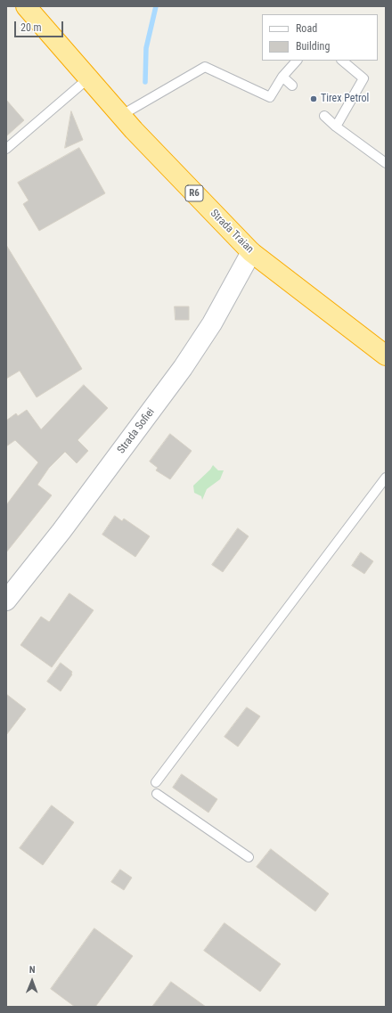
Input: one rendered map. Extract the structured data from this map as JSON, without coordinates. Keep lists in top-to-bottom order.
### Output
{
  "streets": {
    "highway": ["R6", "Strada Trаian"],
    "street": ["Strada Sofiei"]
  },
  "crossings": [
    ["Strada Trаian", "Strada Sofiei"]
  ],
  "places": ["Tirex Petrol"],
  "legend": ["Road", "Building"],
  "scale_bar": "20 m",
  "north": "top"
}
